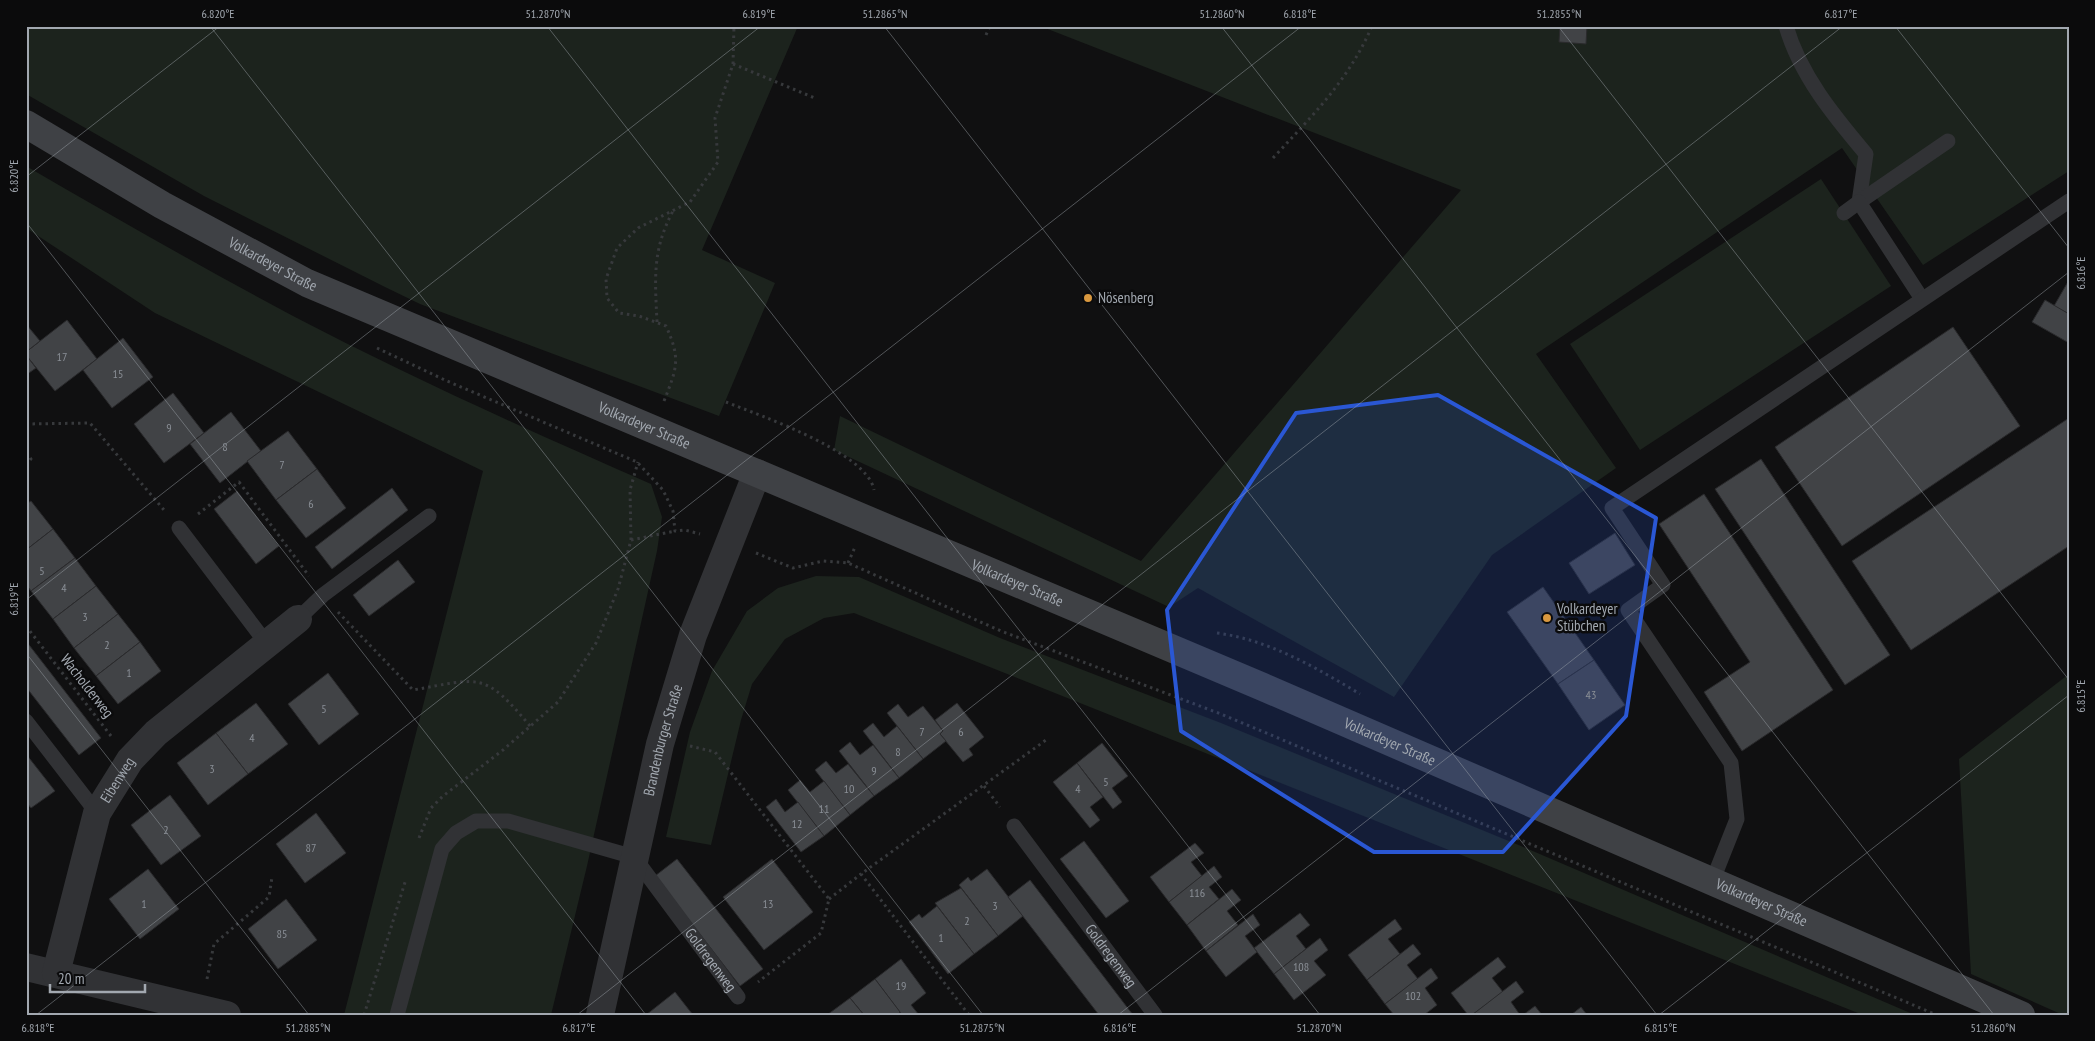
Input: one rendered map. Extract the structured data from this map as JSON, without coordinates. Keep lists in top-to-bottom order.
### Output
{
  "streets": {
    "main road": ["Volkardeyer Straße"],
    "street": ["Brandenburger Straße", "Eibenweg"],
    "lane": ["Goldregenweg"],
    "path": ["Wacholderweg"]
  },
  "crossings": [
    ["Volkardeyer Straße", "Brandenburger Straße"],
    ["Wacholderweg", "Eibenweg"],
    ["Brandenburger Straße", "Goldregenweg"]
  ],
  "places": ["Nösenberg", "Volkardeyer Stübchen"],
  "house_numbers": [
    "17",
    "15",
    "9",
    "8",
    "7",
    "6",
    "5",
    "4",
    "3",
    "2",
    "1",
    "43",
    "5",
    "7",
    "6",
    "4",
    "8",
    "3",
    "9",
    "5",
    "10",
    "4",
    "11",
    "12",
    "2",
    "87",
    "116",
    "1",
    "13",
    "3",
    "2",
    "85",
    "1",
    "108",
    "19",
    "102"
  ],
  "scale_bar": "20 m",
  "coordinates": [
    "6.820°E",
    "51.2870°N",
    "6.819°E",
    "51.2865°N",
    "51.2860°N",
    "6.818°E",
    "51.2855°N",
    "6.817°E",
    "6.816°E",
    "6.815°E",
    "51.2885°N",
    "51.2875°N"
  ]
}
